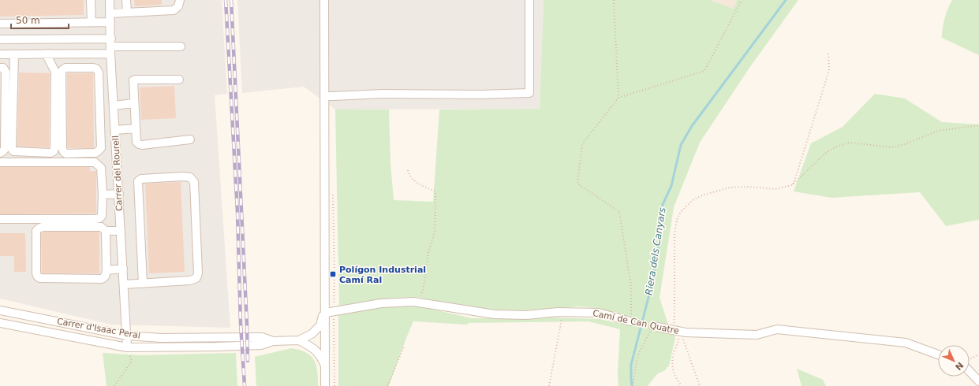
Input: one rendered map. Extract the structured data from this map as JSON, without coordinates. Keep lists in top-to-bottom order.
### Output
{
  "streets": {
    "street": ["Carrer del Rourell", "Camí de Can Quatre", "Carrer d'Isaac Peral"]
  },
  "crossings": [
    ["Carrer del Rourell", "Carrer d'Isaac Peral"]
  ],
  "water": ["Riera dels Canyars"],
  "places": {
    "transit": ["Polígon Industrial Camí Ral"]
  },
  "scale_bar": "50 m",
  "north": "bottom right"
}
